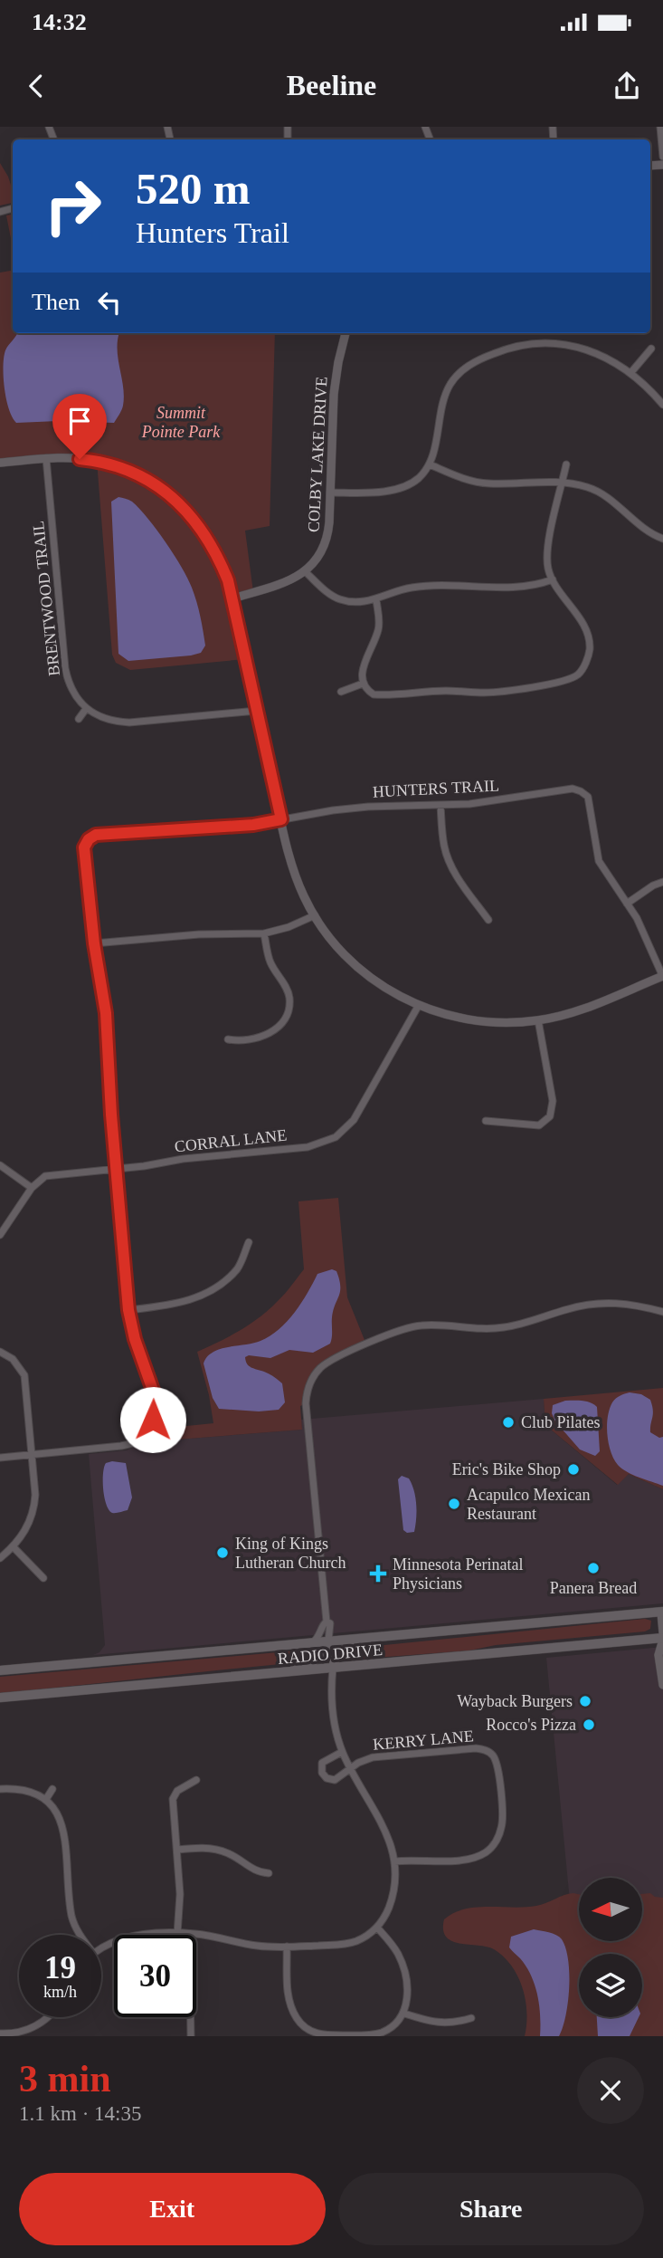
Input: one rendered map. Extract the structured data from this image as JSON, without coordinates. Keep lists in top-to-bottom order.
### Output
{
  "streets": {
    "main road": ["RADIO DRIVE"],
    "street": [
      "COLBY LAKE DRIVE",
      "BRENTWOOD TRAIL",
      "HUNTERS TRAIL",
      "CORRAL LANE",
      "KERRY LANE"
    ]
  },
  "parks": ["Summit Pointe Park"],
  "places": {
    "other": [
      "Club Pilates",
      "Eric's Bike Shop",
      "Acapulco Mexican Restaurant",
      "King of Kings Lutheran Church",
      "Panera Bread",
      "Wayback Burgers",
      "Rocco's Pizza"
    ],
    "health": ["Minnesota Perinatal Physicians"]
  },
  "north": "left",
  "page": {
    "status": "14:32",
    "header": "Beeline",
    "turn": ["520 m", "Hunters Trail"],
    "then": "Then",
    "speed": "19 km/h",
    "limit": "30",
    "heading": ["3 min", "1.1 km · 14:35"],
    "buttons": ["Exit", "Share"]
  }
}
